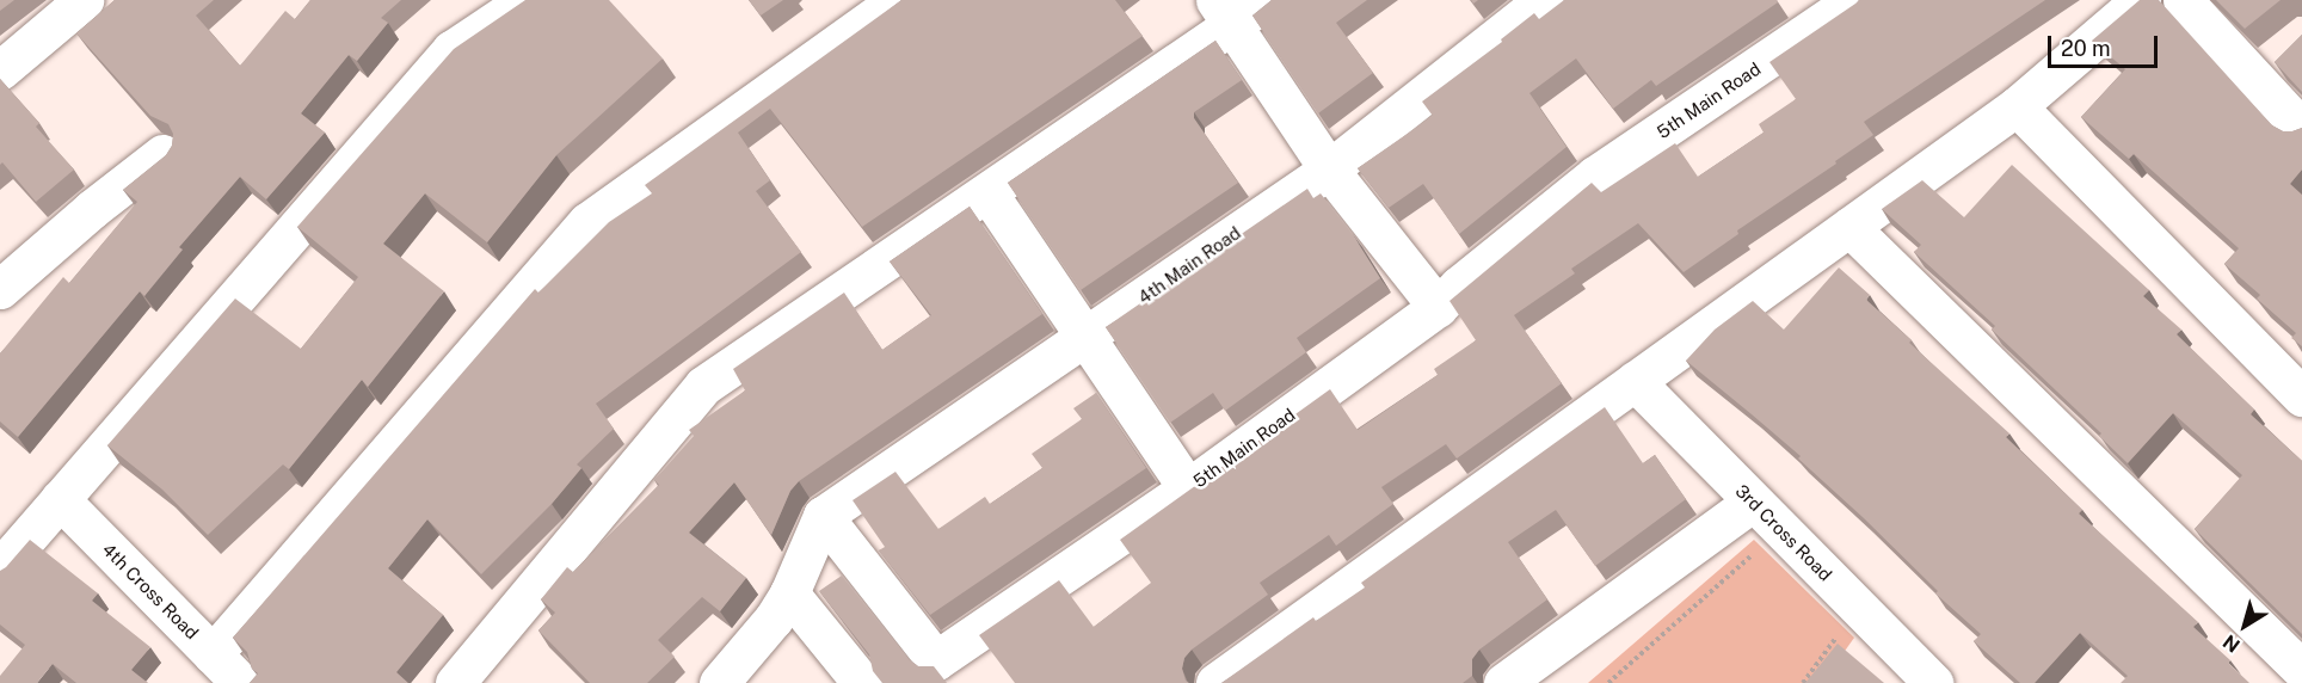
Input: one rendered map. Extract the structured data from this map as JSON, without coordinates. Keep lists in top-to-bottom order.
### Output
{
  "streets": {
    "street": [
      "5th Main Road",
      "4th Main Road",
      "3rd Cross Road",
      "4th Cross Road"
    ]
  },
  "crossings": [
    ["5th Main Road", "4th Main Road"]
  ],
  "scale_bar": "20 m",
  "north": "bottom left"
}
